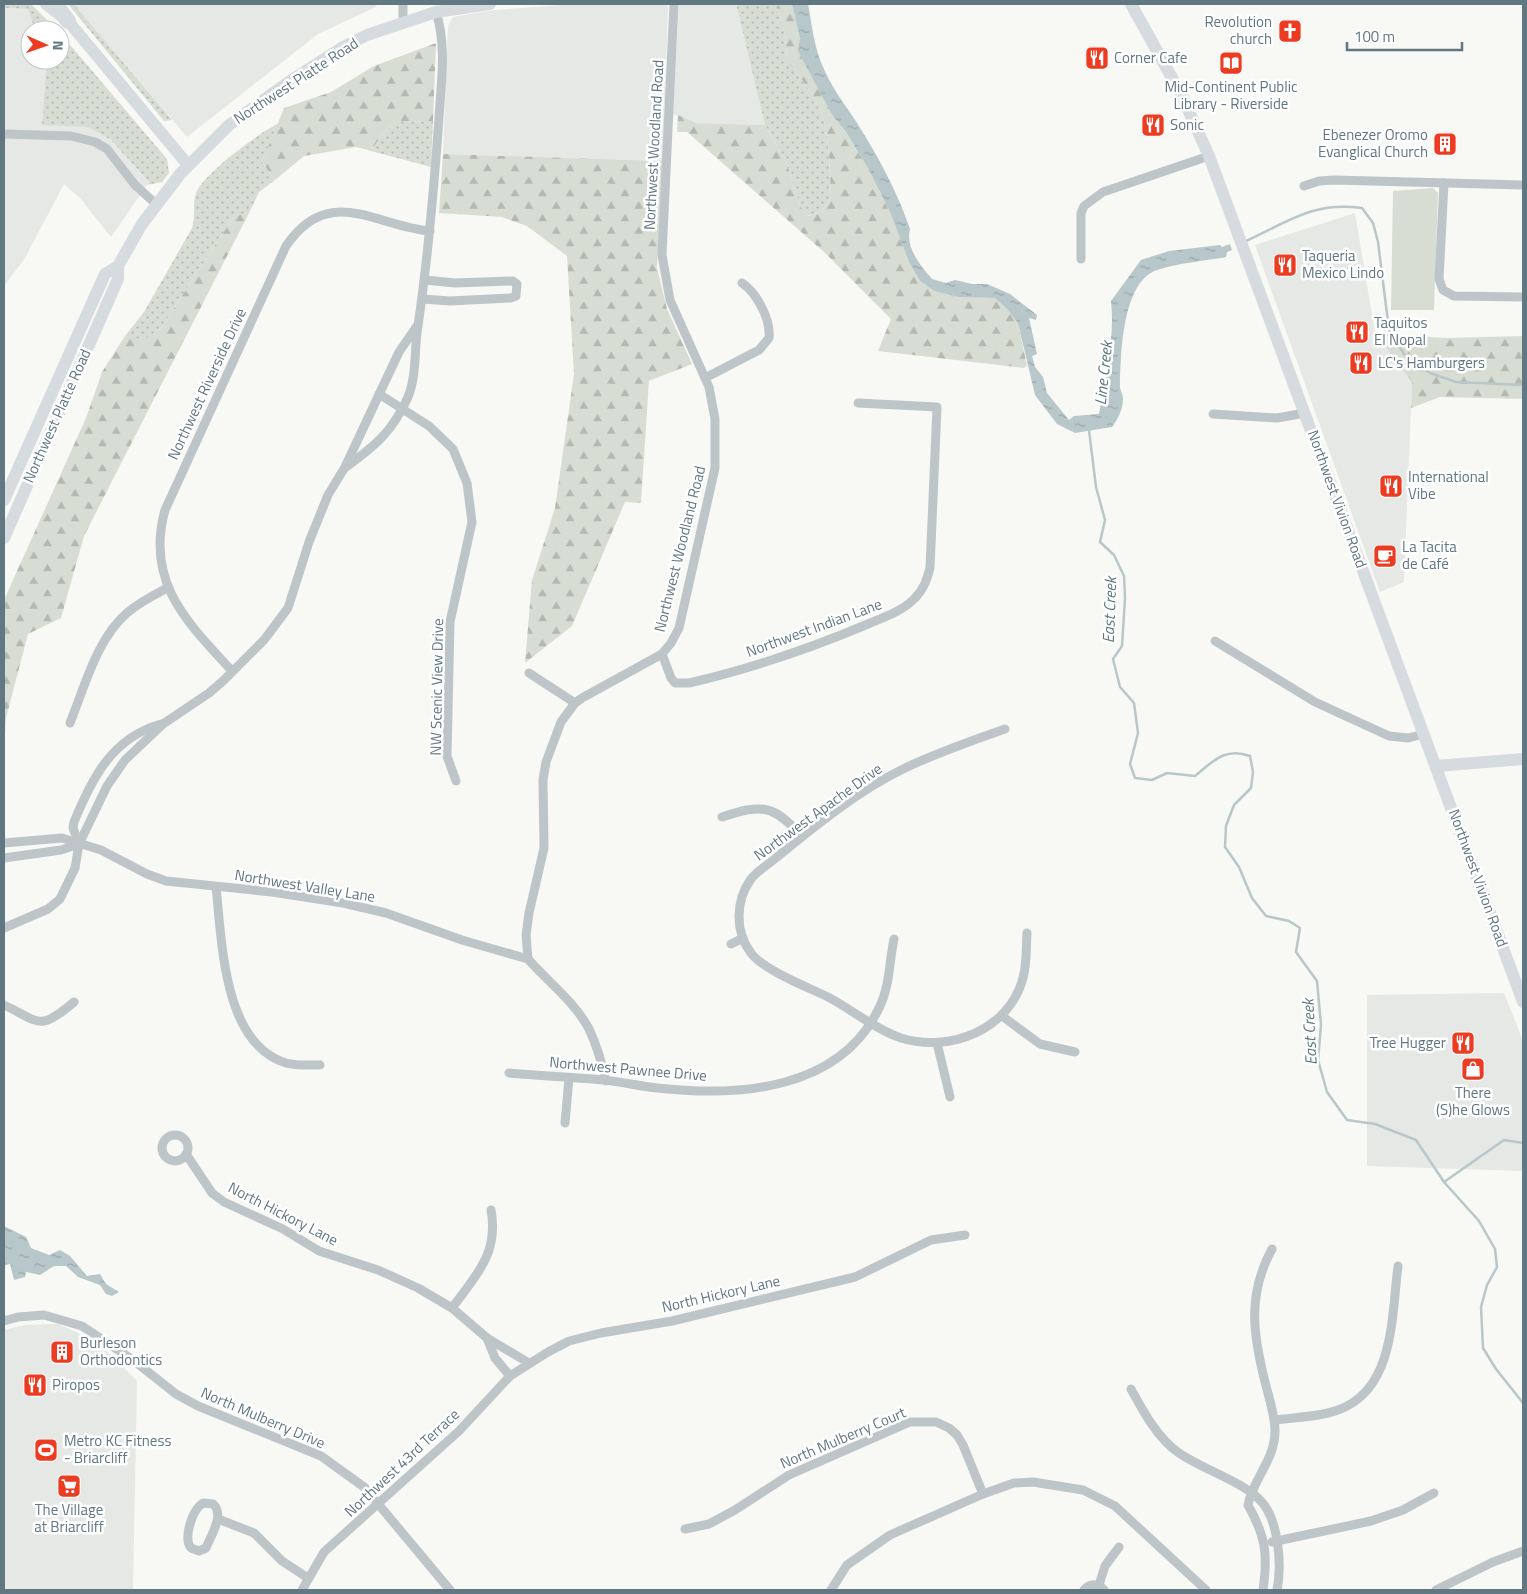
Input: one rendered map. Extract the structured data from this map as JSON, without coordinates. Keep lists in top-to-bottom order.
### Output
{
  "streets": {
    "main road": ["Northwest Platte Road", "Northwest Vivion Road"],
    "street": [
      "Northwest Woodland Road",
      "Northwest Riverside Drive",
      "Northwest Indian Lane",
      "NW Scenic View Drive",
      "Northwest Apache Drive",
      "Northwest Valley Lane",
      "Northwest Pawnee Drive",
      "North Hickory Lane",
      "North Mulberry Drive",
      "North Mulberry Court",
      "Northwest 43rd Terrace"
    ]
  },
  "crossings": [
    ["Northwest Woodland Road", "Northwest Indian Lane"],
    ["Northwest Woodland Road", "Northwest Valley Lane"],
    ["Northwest Apache Drive", "Northwest Pawnee Drive"],
    ["North Hickory Lane", "Northwest 43rd Terrace"],
    ["North Mulberry Drive", "Northwest 43rd Terrace"]
  ],
  "water": ["Line Creek", "East Creek"],
  "places": {
    "church": ["Revolution church"],
    "restaurant": [
      "Corner Cafe",
      "Sonic",
      "Taqueria Mexico Lindo",
      "Taquitos El Nopal",
      "LC's Hamburgers",
      "International Vibe",
      "Tree Hugger",
      "Piropos"
    ],
    "library": ["Mid-Continent Public Library - Riverside"],
    "building": ["Ebenezer Oromo Evanglical Church", "Burleson Orthodontics"],
    "cafe": ["La Tacita de Café"],
    "shop": ["There (S)he Glows"],
    "sports": ["Metro KC Fitness - Briarcliff"],
    "supermarket": ["The Village at Briarcliff"]
  },
  "scale_bar": "100 m",
  "north": "right"
}
